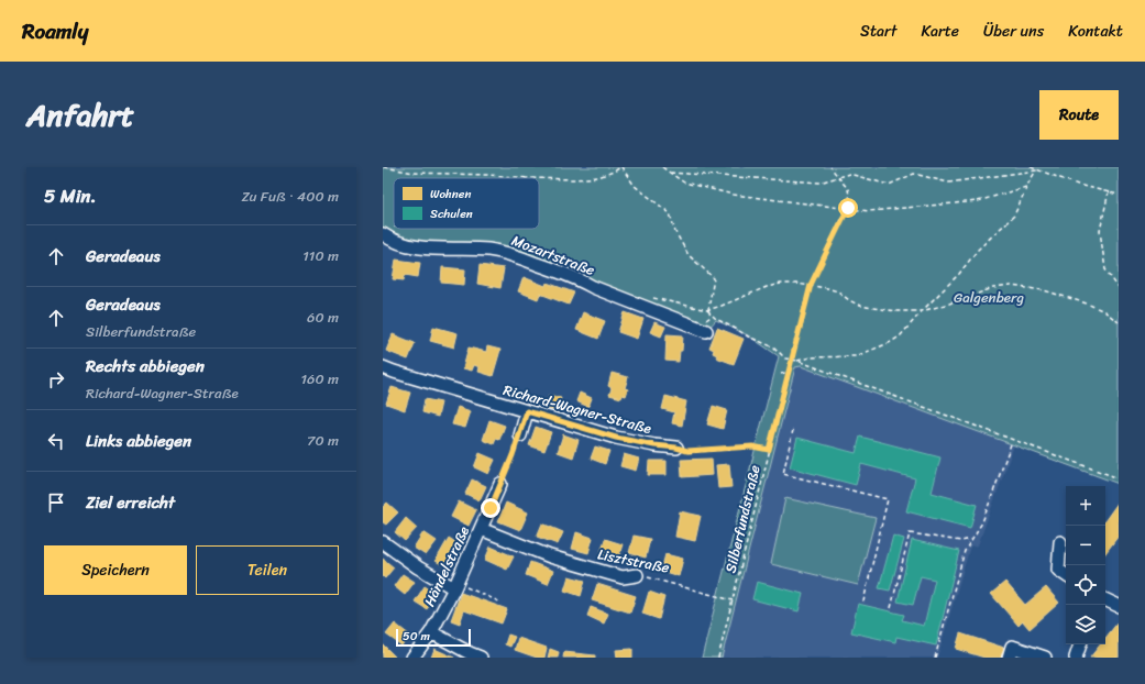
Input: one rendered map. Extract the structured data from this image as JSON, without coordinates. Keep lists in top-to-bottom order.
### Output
{
  "streets": {
    "street": [
      "Mozartstraße",
      "Richard-Wagner-Straße",
      "Lisztstraße",
      "Händelstraße"
    ],
    "path": ["Silberfundstraße"]
  },
  "crossings": [
    ["Silberfundstraße", "Lisztstraße"],
    ["Lisztstraße", "Händelstraße"]
  ],
  "parks": ["Galgenberg"],
  "legend": ["Wohnen", "Schulen"],
  "scale_bar": "50 m",
  "page": {
    "header": "Roamly",
    "nav": [
      "Start",
      "Karte",
      "Über uns",
      "Kontakt"
    ],
    "title": "Anfahrt",
    "buttons": [
      "Route",
      ["Speichern", "Teilen"]
    ],
    "heading": ["5 Min.", "Zu Fuß · 400 m"],
    "list": [
      ["Geradeaus", "110 m"],
      ["Geradeaus", "Silberfundstraße", "60 m"],
      ["Rechts abbiegen", "Richard-Wagner-Straße", "160 m"],
      ["Links abbiegen", "70 m"],
      "Ziel erreicht"
    ],
    "map_buttons": ["+", "−"],
    "scale": "50 m"
  }
}
